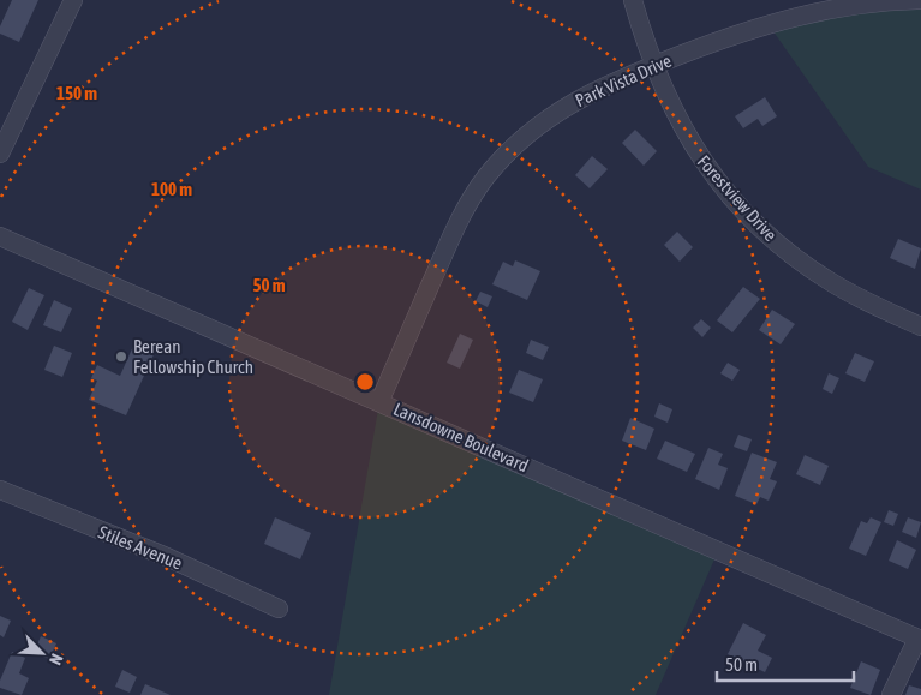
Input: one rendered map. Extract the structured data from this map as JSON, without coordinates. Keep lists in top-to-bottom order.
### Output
{
  "streets": {
    "street": [
      "Park Vista Drive",
      "Forestview Drive",
      "Lansdowne Boulevard",
      "Stiles Avenue"
    ]
  },
  "crossings": [
    ["Park Vista Drive", "Forestview Drive"],
    ["Park Vista Drive", "Lansdowne Boulevard"]
  ],
  "places": ["Berean Fellowship Church"],
  "scale_bar": "50 m",
  "north": "bottom right",
  "rings": ["150 m", "100 m", "50 m"]
}
